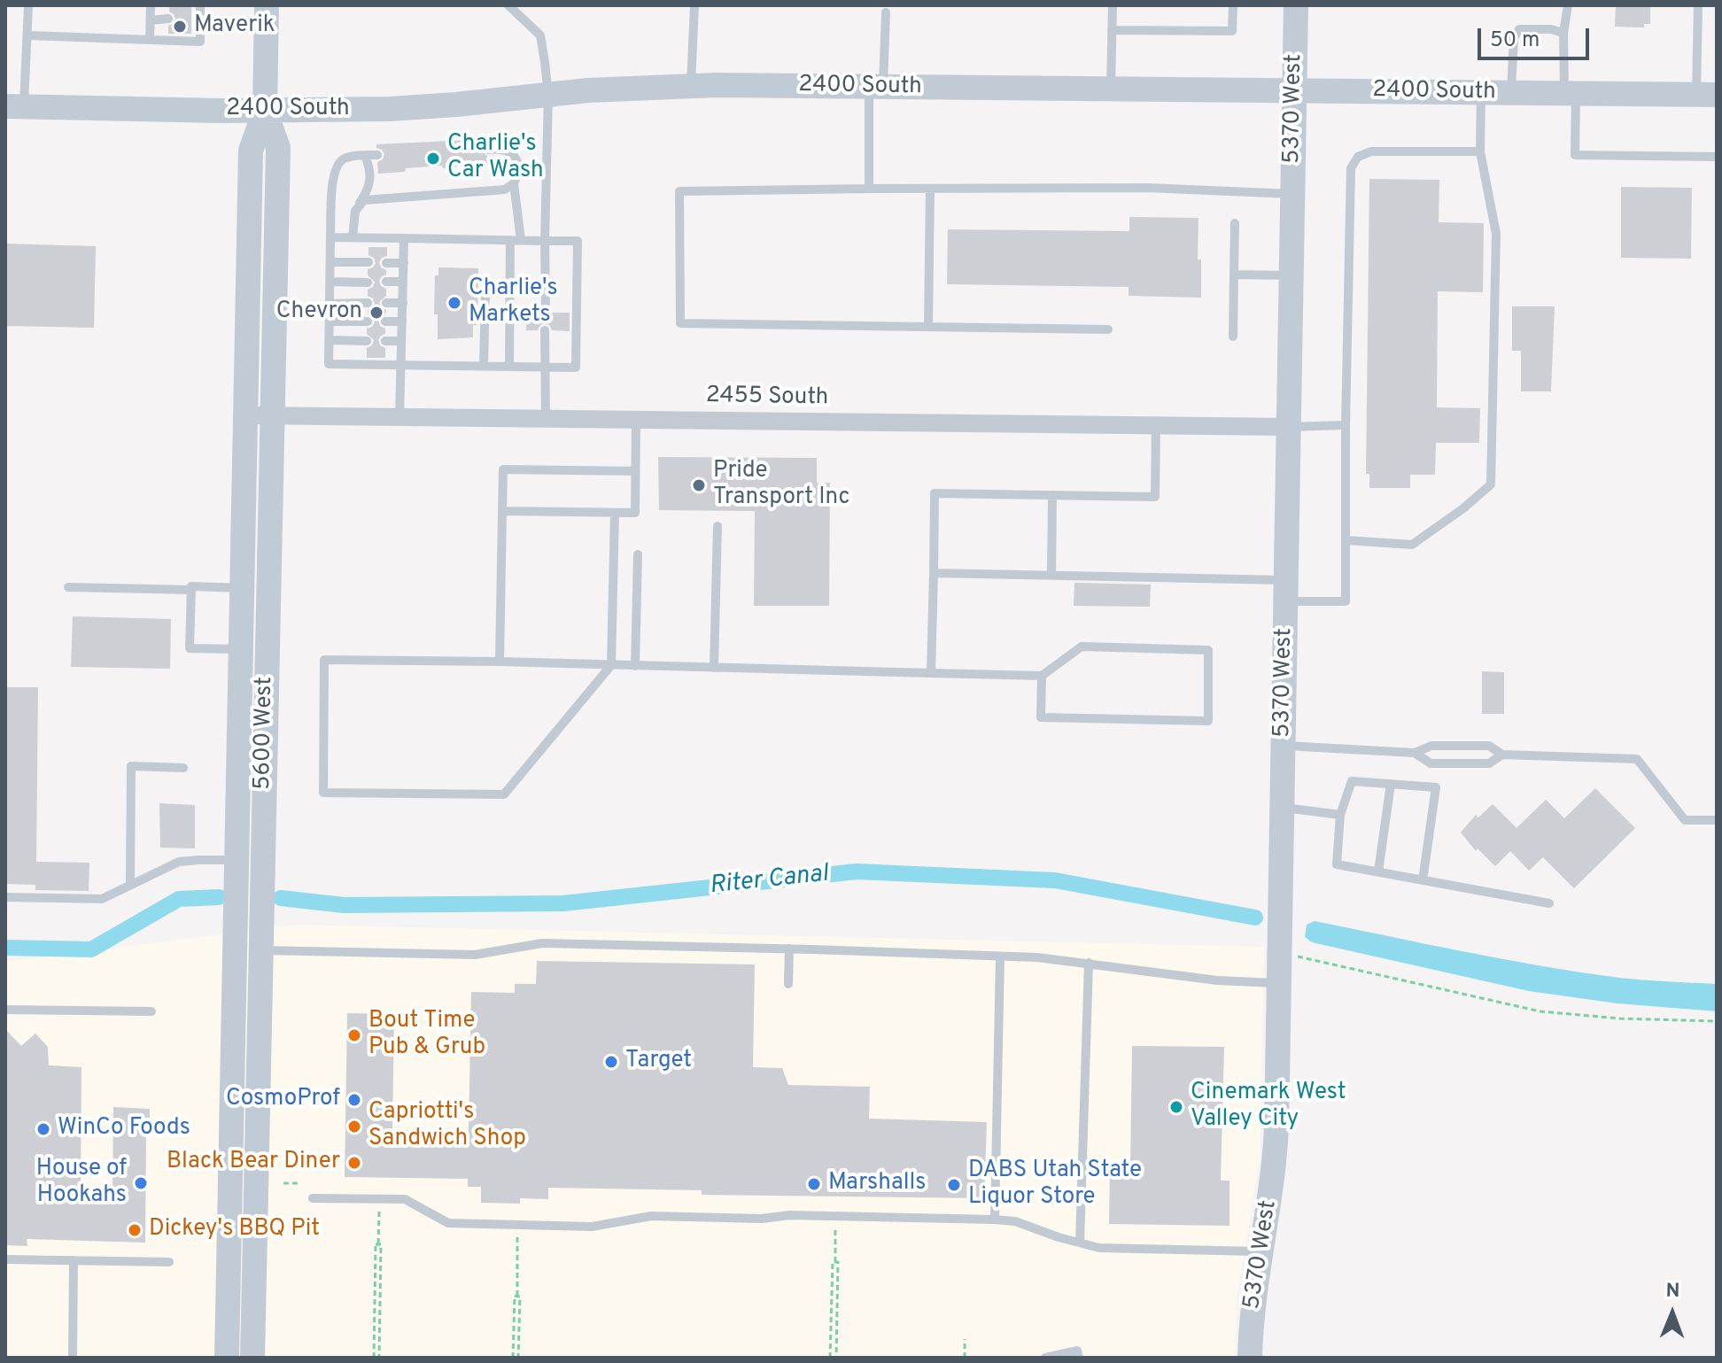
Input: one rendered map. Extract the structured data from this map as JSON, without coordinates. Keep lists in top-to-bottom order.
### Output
{
  "streets": {
    "street": [
      "2400 South",
      "5370 West",
      "2455 South",
      "5600 West"
    ]
  },
  "crossings": [
    ["2400 South", "5370 West"],
    ["2400 South", "5600 West"],
    ["5370 West", "2455 South"],
    ["2455 South", "5600 West"]
  ],
  "water": ["Riter Canal"],
  "places": [
    "Maverik",
    "Charlie's Car Wash",
    "Charlie's Markets",
    "Chevron",
    "Pride Transport Inc",
    "Bout Time Pub & Grub",
    "Target",
    "CosmoProf",
    "Cinemark West Valley City",
    "Capriotti's Sandwich Shop",
    "WinCo Foods",
    "Black Bear Diner",
    "House of Hookahs",
    "Marshalls",
    "DABS Utah State Liquor Store",
    "Dickey's BBQ Pit"
  ],
  "scale_bar": "50 m",
  "north": "top"
}
